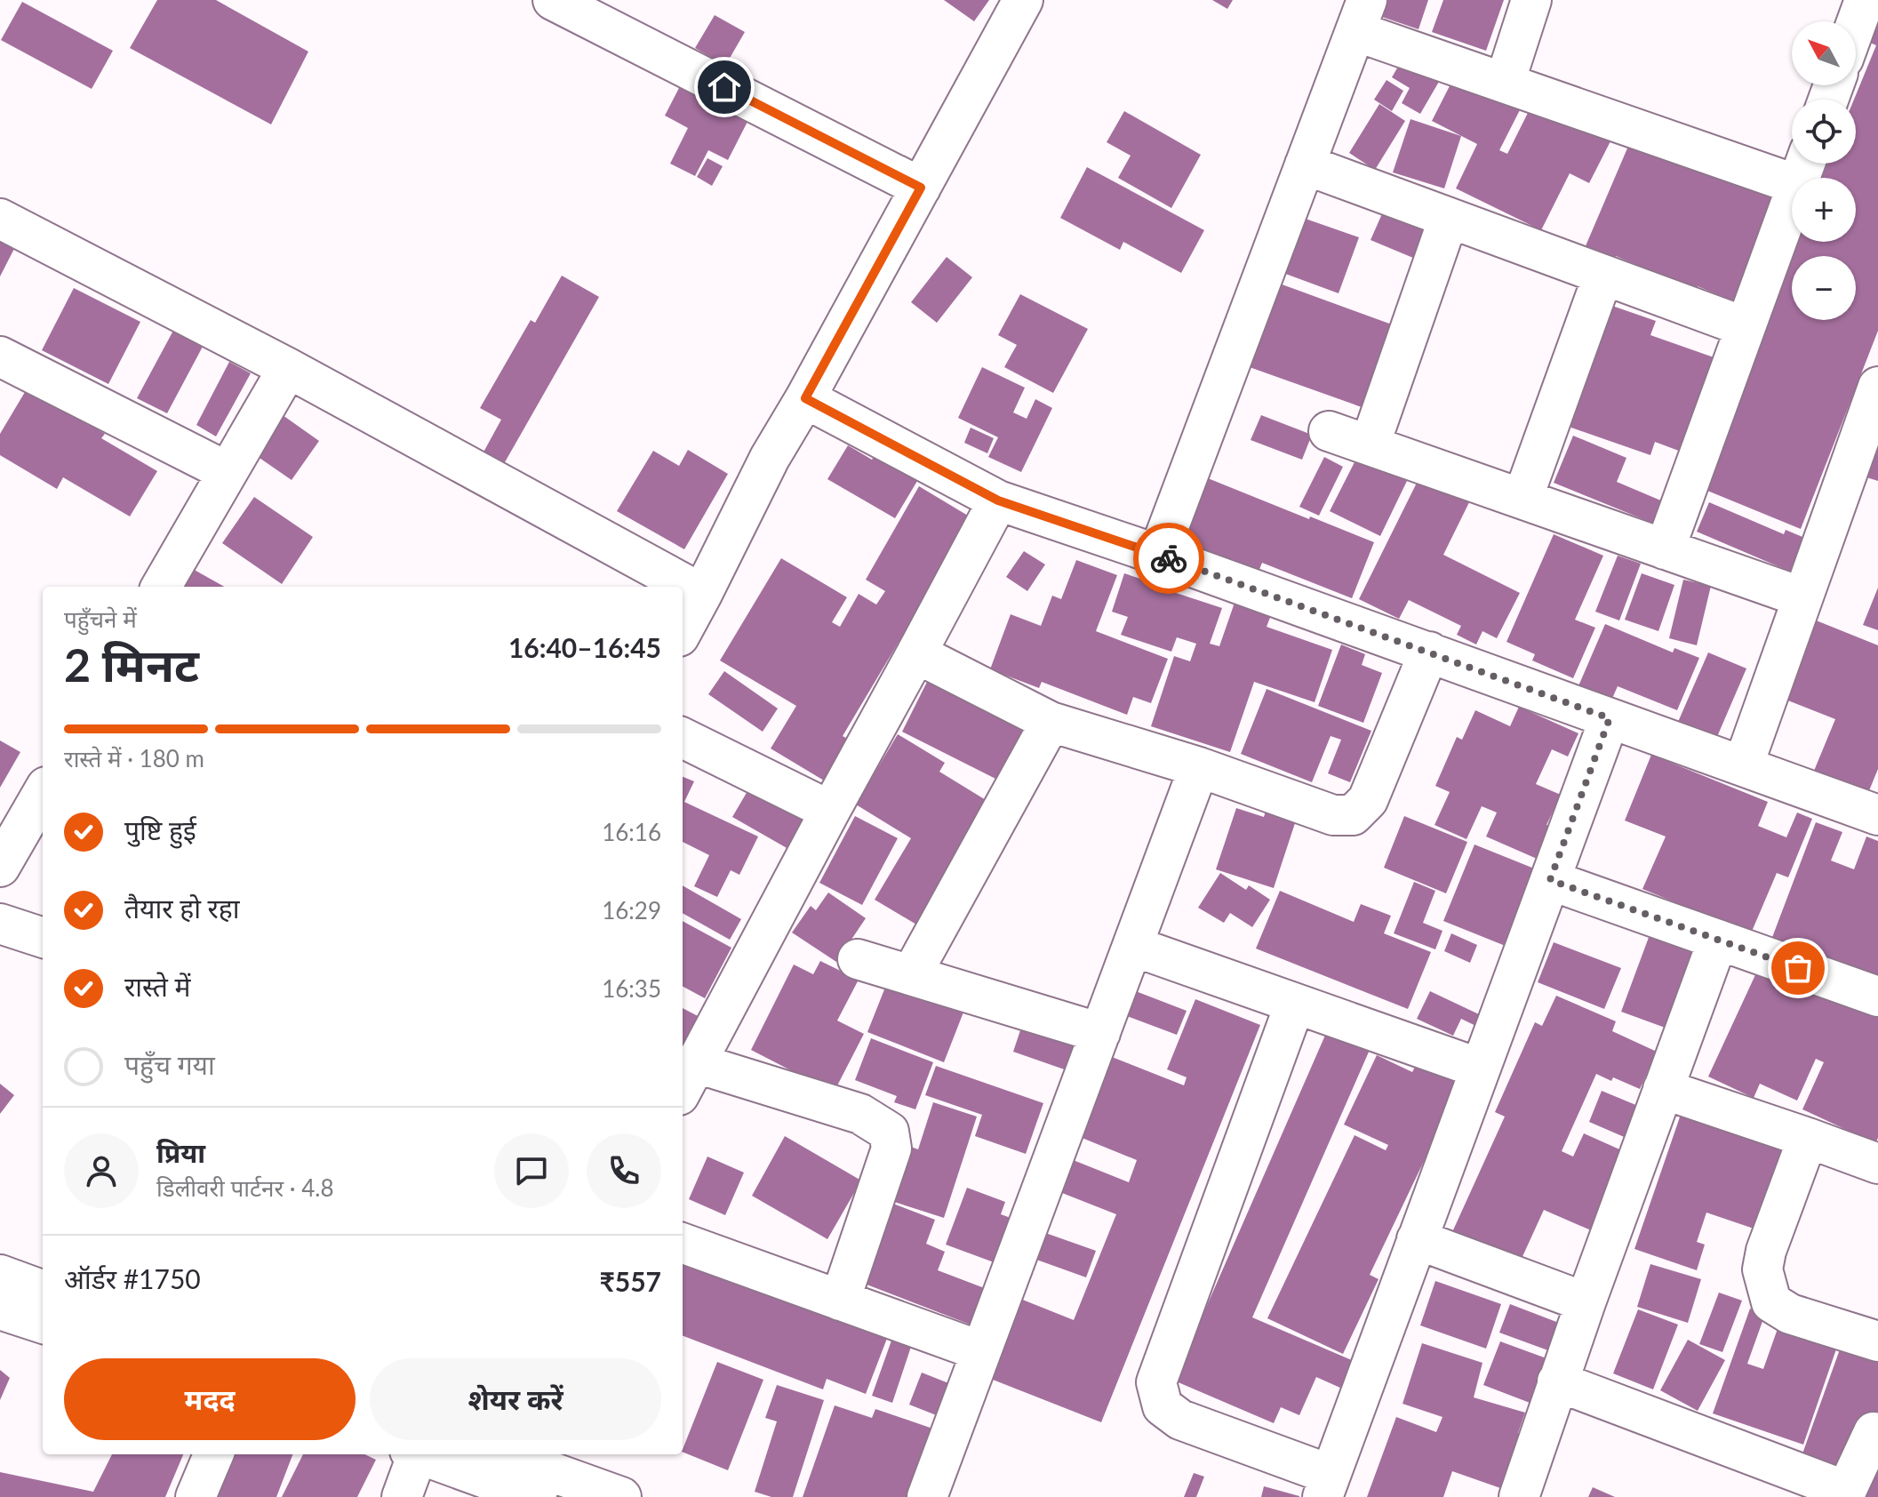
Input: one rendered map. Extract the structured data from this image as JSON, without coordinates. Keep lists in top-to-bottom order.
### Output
{
  "north": "top left",
  "page": {
    "map_buttons": ["+", "−"],
    "heading": ["2 मिनट", "पहुँचने में", "16:40–16:45"],
    "panel": [
      "प्रिया",
      "डिलीवरी पार्टनर · 4.8",
      "ऑर्डर #1750",
      "₹557"
    ],
    "bar": "रास्ते में · 180 m",
    "list": [
      ["पुष्टि हुई", "16:16"],
      ["तैयार हो रहा", "16:29"],
      ["रास्ते में", "16:35"],
      "पहुँच गया"
    ],
    "buttons": ["मदद", "शेयर करें"]
  }
}
